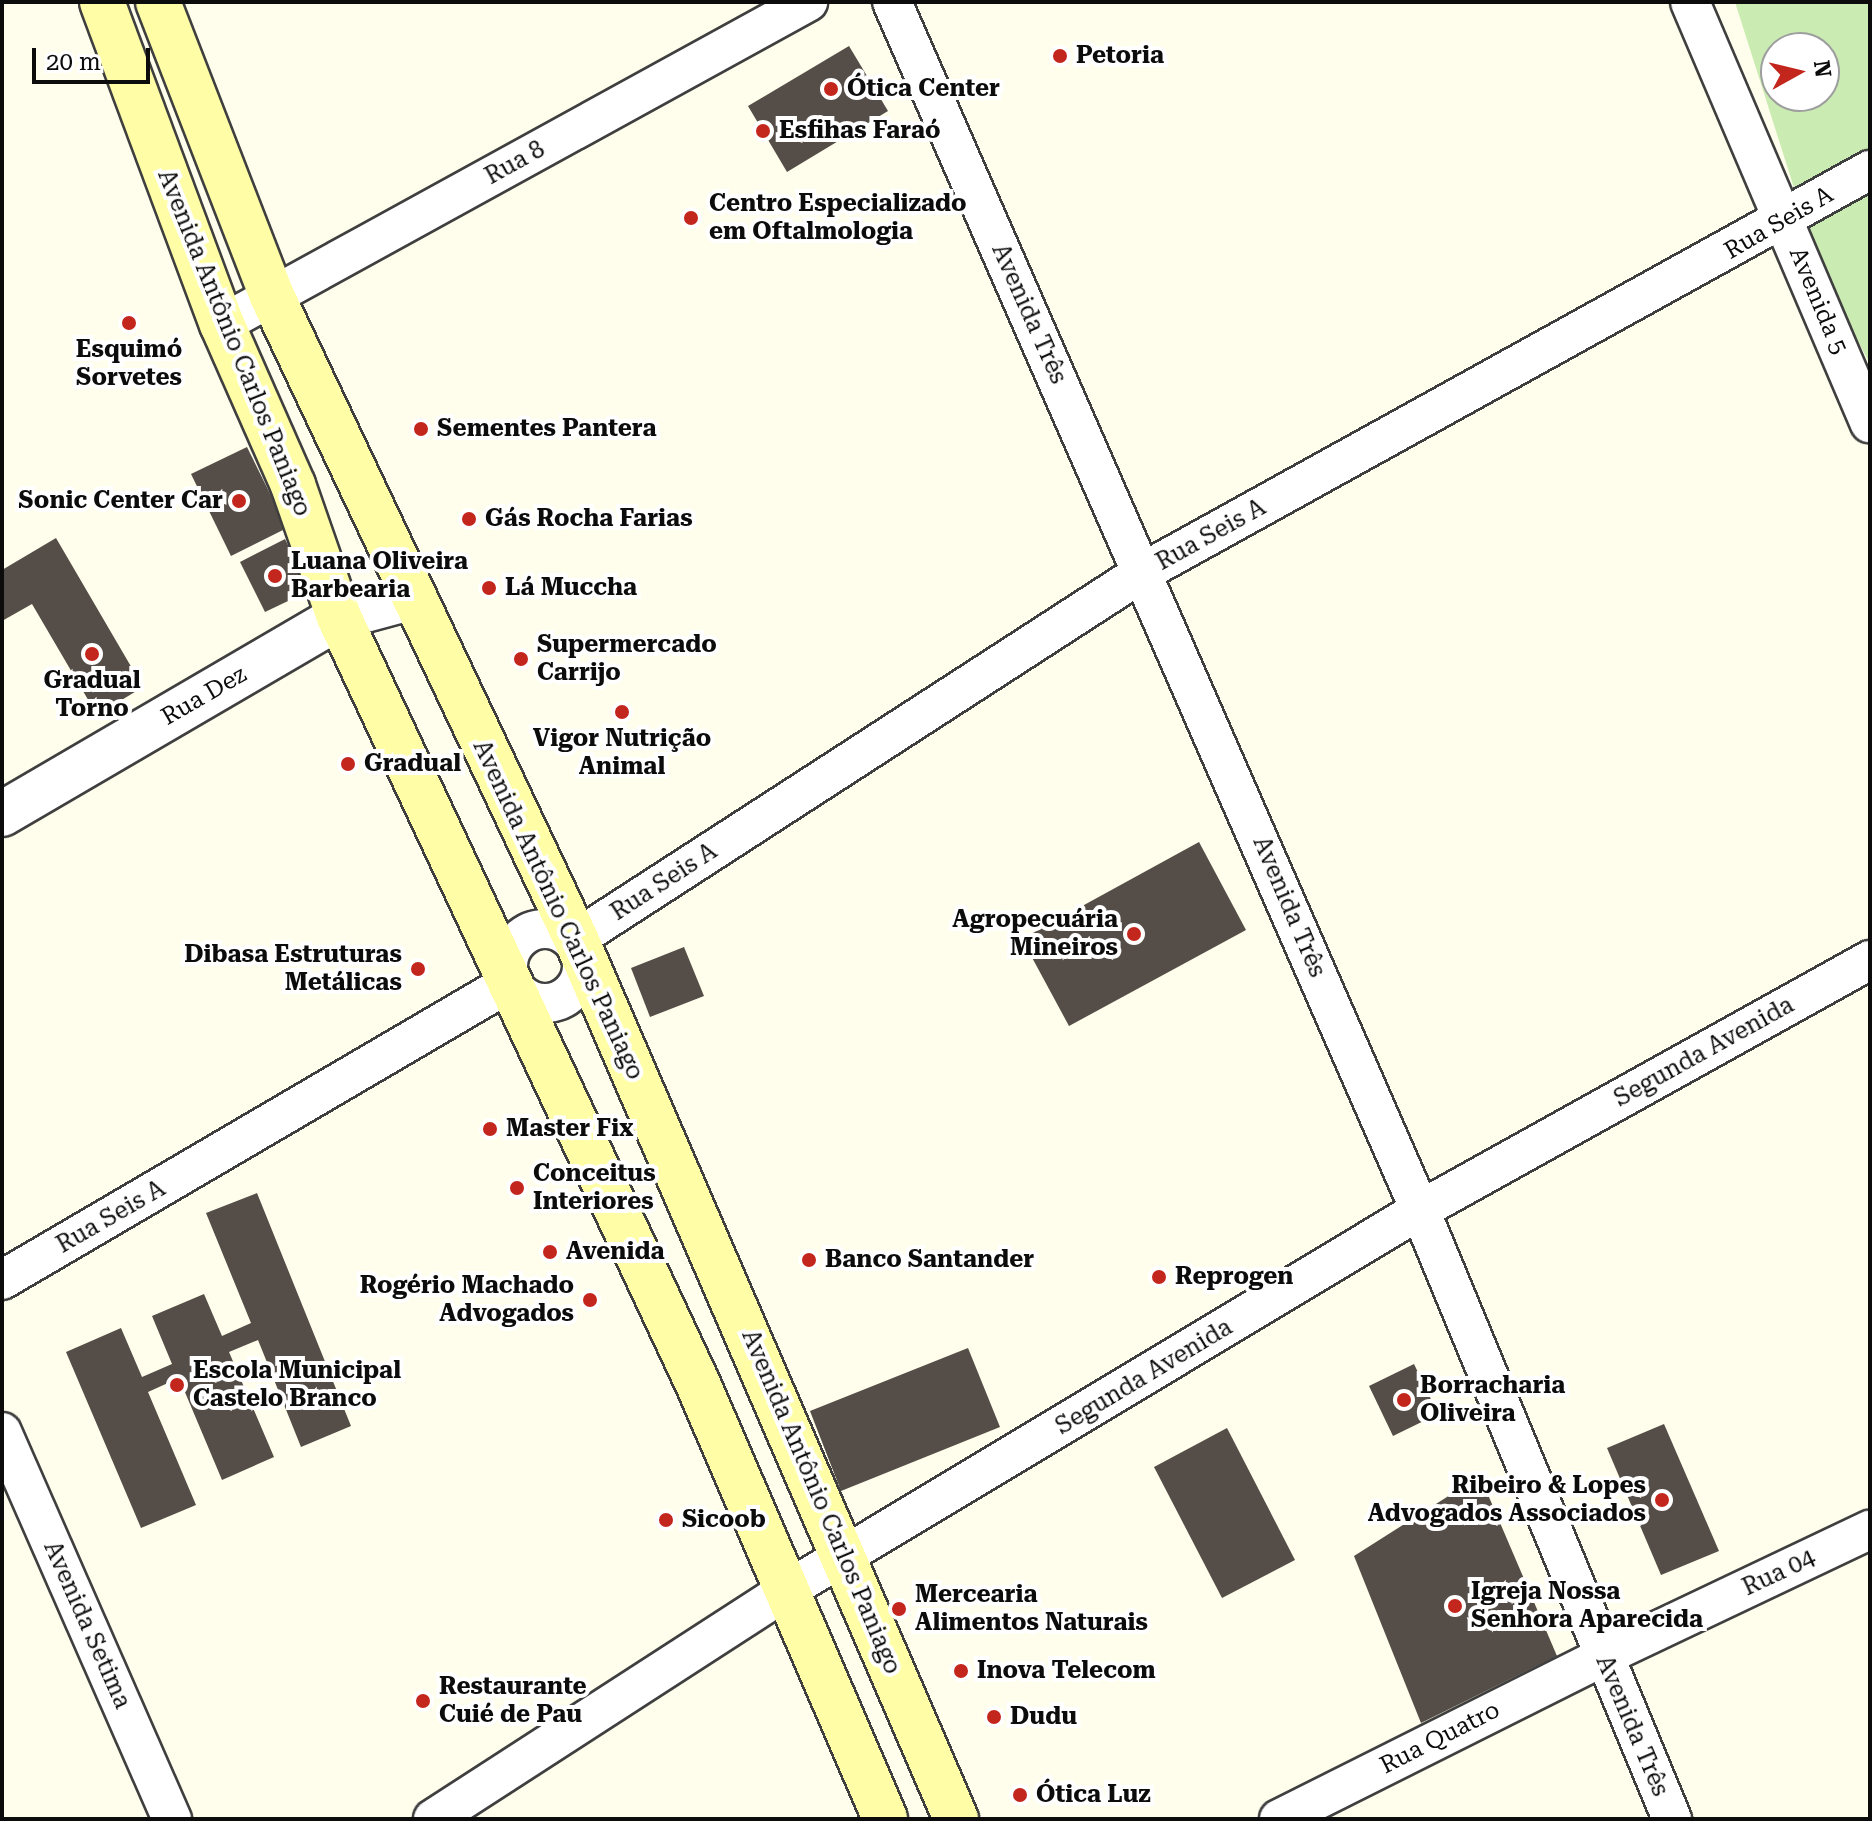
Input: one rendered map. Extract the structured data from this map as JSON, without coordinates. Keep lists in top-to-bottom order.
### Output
{
  "streets": {
    "main road": ["Avenida Antônio Carlos Paniago"],
    "street": [
      "Rua 8",
      "Rua Seis A",
      "Avenida 5",
      "Avenida Três",
      "Rua Dez",
      "Segunda Avenida",
      "Rua 04",
      "Avenida Setima",
      "Rua Quatro"
    ]
  },
  "crossings": [
    ["Rua 8", "Avenida Antônio Carlos Paniago"],
    ["Rua Seis A", "Avenida 5"],
    ["Rua Seis A", "Avenida Três"],
    ["Rua Seis A", "Avenida Antônio Carlos Paniago"],
    ["Avenida Três", "Segunda Avenida"],
    ["Avenida Três", "Rua 04"],
    ["Avenida Três", "Rua Quatro"],
    ["Avenida Antônio Carlos Paniago", "Rua Dez"],
    ["Avenida Antônio Carlos Paniago", "Segunda Avenida"],
    ["Rua 04", "Rua Quatro"]
  ],
  "places": [
    "Petoria",
    "Ótica Center",
    "Esfihas Faraó",
    "Centro Especializado em Oftalmologia",
    "Esquimó Sorvetes",
    "Sementes Pantera",
    "Sonic Center Car",
    "Gás Rocha Farias",
    "Luana Oliveira Barbearia",
    "Lá Muccha",
    "Gradual Torno",
    "Supermercado Carrijo",
    "Vigor Nutrição Animal",
    "Gradual",
    "Agropecuária Mineiros",
    "Dibasa Estruturas Metálicas",
    "Master Fix",
    "Conceitus Interiores",
    "Avenida",
    "Banco Santander",
    "Reprogen",
    "Rogério Machado Advogados",
    "Escola Municipal Castelo Branco",
    "Borracharia Oliveira",
    "Ribeiro & Lopes Advogados Associados",
    "Sicoob",
    "Igreja Nossa Senhora Aparecida",
    "Mercearia Alimentos Naturais",
    "Inova Telecom",
    "Restaurante Cuié de Pau",
    "Dudu",
    "Ótica Luz"
  ],
  "scale_bar": "20 m",
  "north": "right"
}
